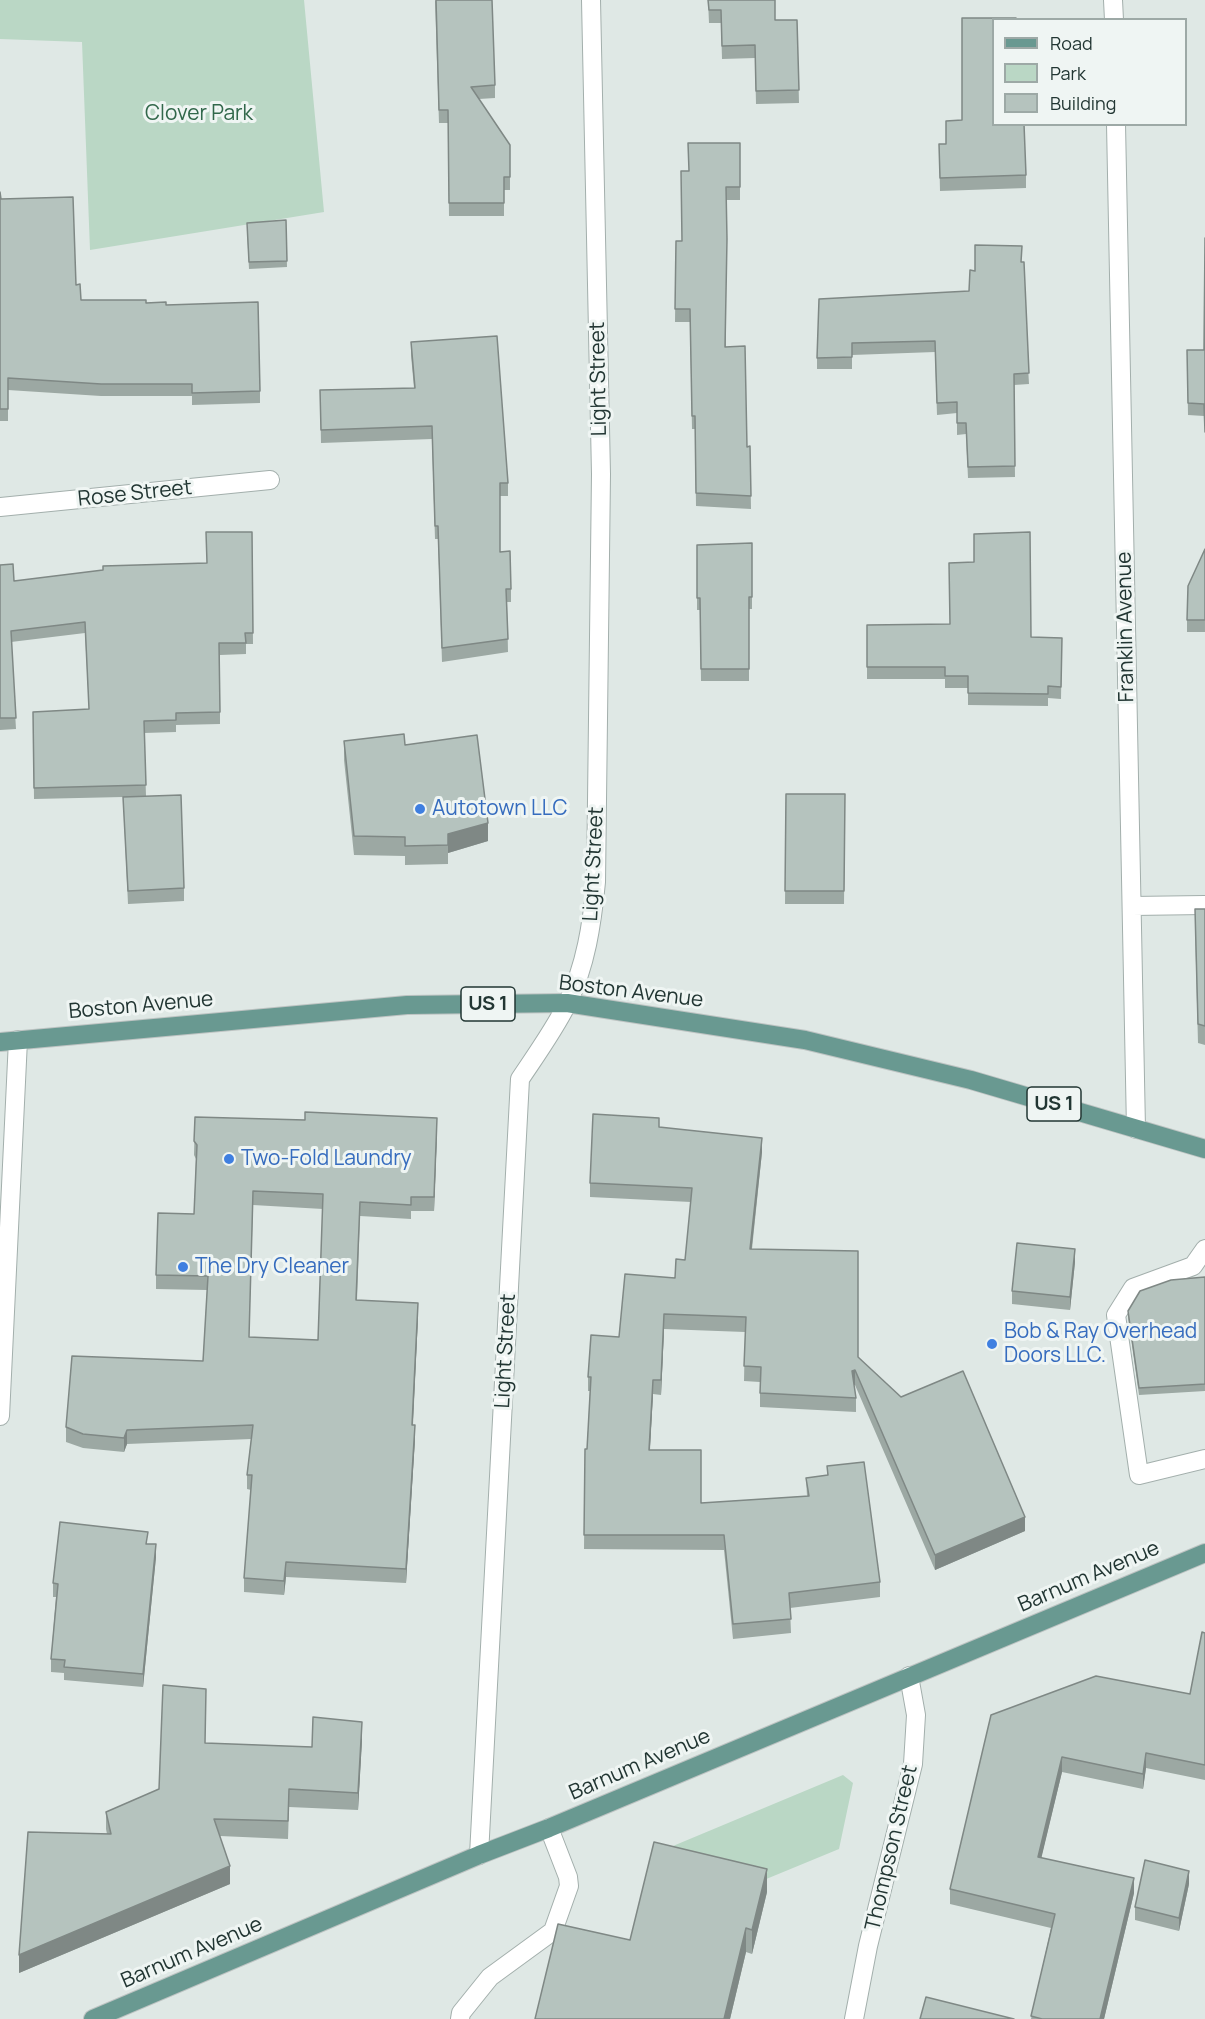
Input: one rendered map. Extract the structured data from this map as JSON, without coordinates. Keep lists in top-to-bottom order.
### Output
{
  "streets": {
    "main road": ["Boston Avenue", "US 1", "Barnum Avenue"],
    "street": [
      "Light Street",
      "Rose Street",
      "Franklin Avenue",
      "Thompson Street"
    ]
  },
  "crossings": [
    ["Light Street", "Boston Avenue"],
    ["Light Street", "Barnum Avenue"],
    ["Franklin Avenue", "Boston Avenue"],
    ["Barnum Avenue", "Thompson Street"]
  ],
  "parks": ["Clover Park"],
  "places": [
    "Autotown LLC",
    "Two-Fold Laundry",
    "The Dry Cleaner",
    "Bob & Ray Overhead Doors LLC."
  ],
  "legend": ["Road", "Park", "Building"]
}
